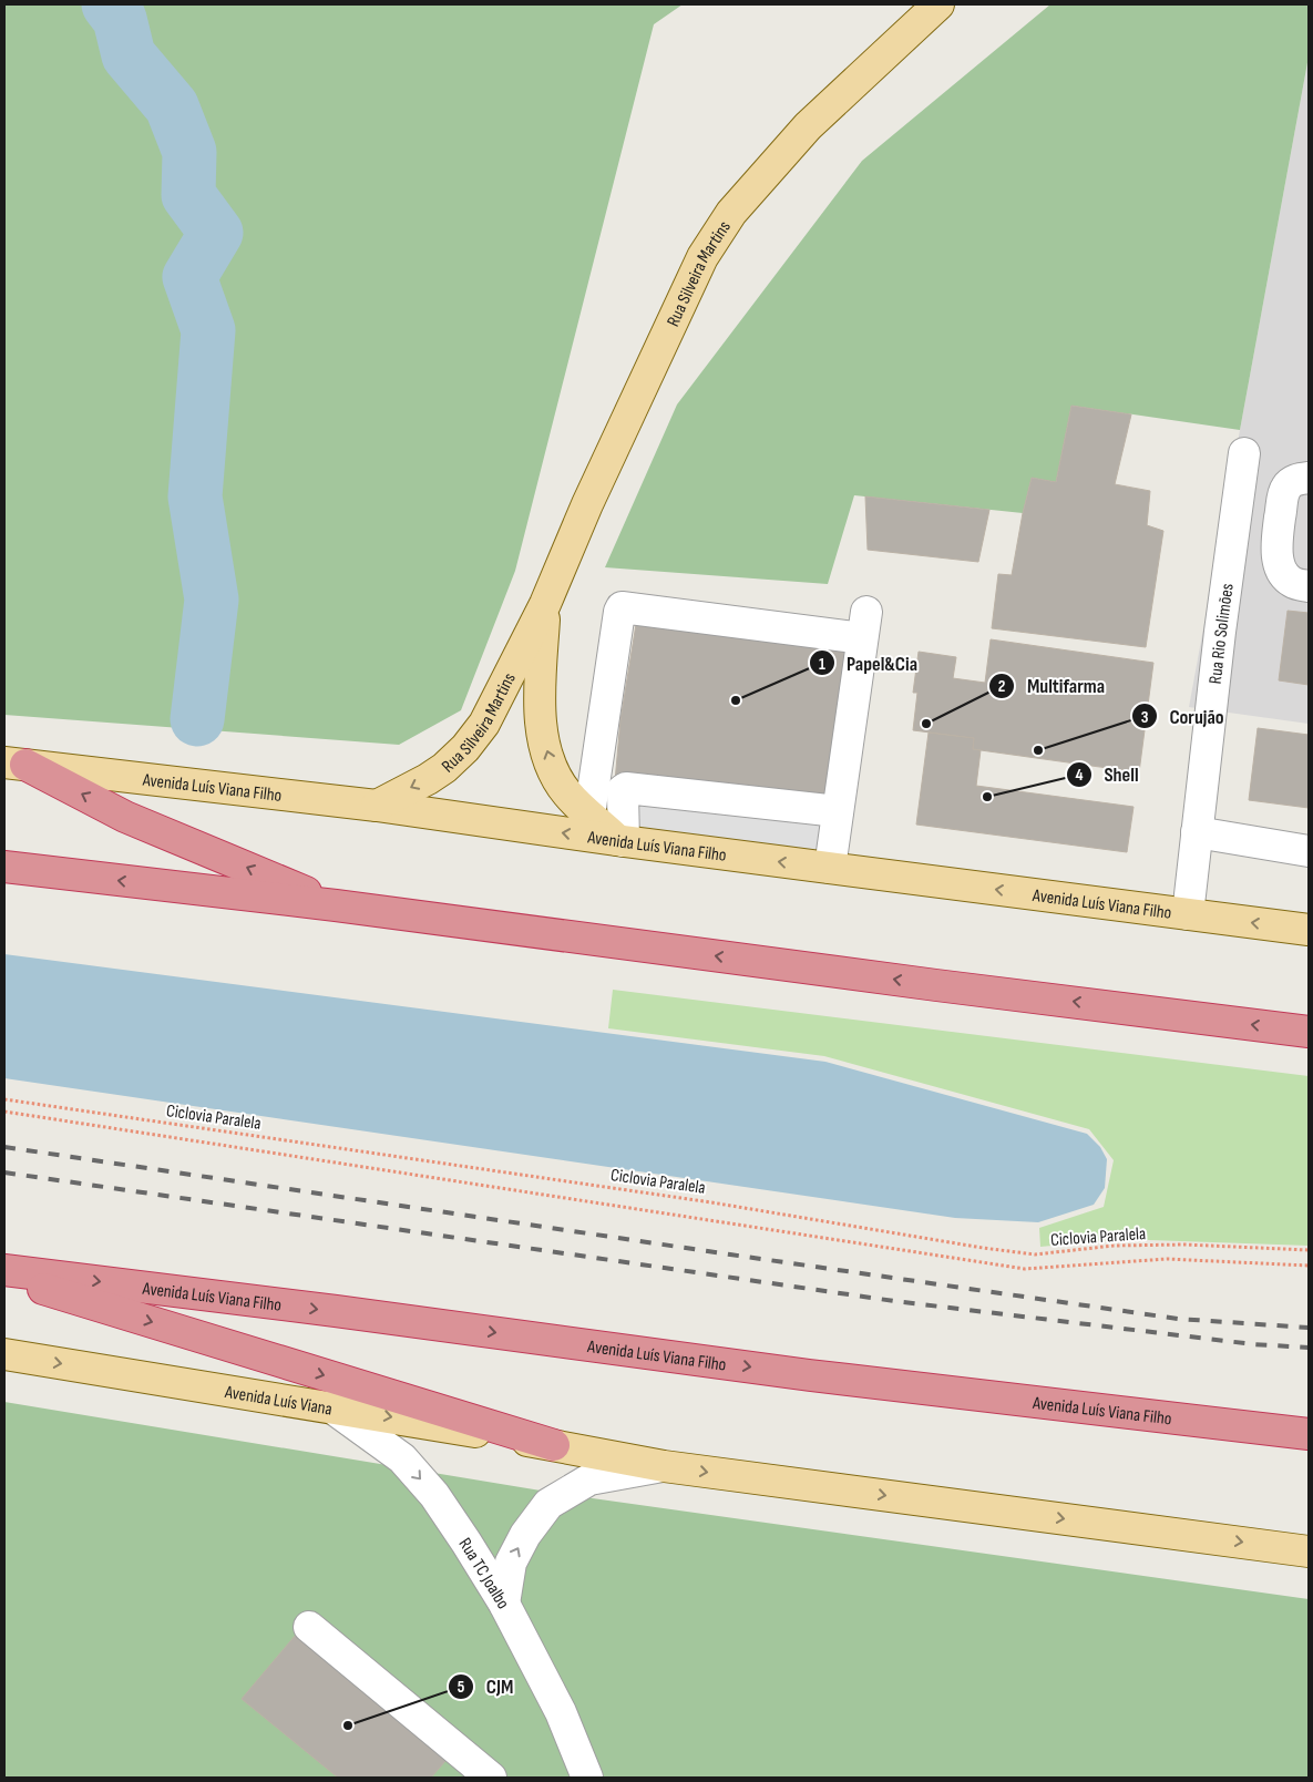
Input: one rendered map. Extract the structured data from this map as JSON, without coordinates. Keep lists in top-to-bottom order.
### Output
{
  "streets": {
    "highway": ["Avenida Luís Viana Filho"],
    "main road": ["Rua Silveira Martins", "Avenida Luís Viana"],
    "street": ["Rua Rio Solimões", "Rua TC Joalbo"],
    "path": ["Ciclovia Paralela"]
  },
  "crossings": [
    ["Rua Silveira Martins", "Avenida Luís Viana Filho"],
    ["Rua Rio Solimões", "Avenida Luís Viana Filho"],
    ["Avenida Luís Viana", "Rua TC Joalbo"]
  ],
  "one_way": ["Avenida Luís Viana"],
  "places": [
    "Papel&Cia",
    "Multifarma",
    "Corujão",
    "Shell",
    "CJM"
  ]
}
